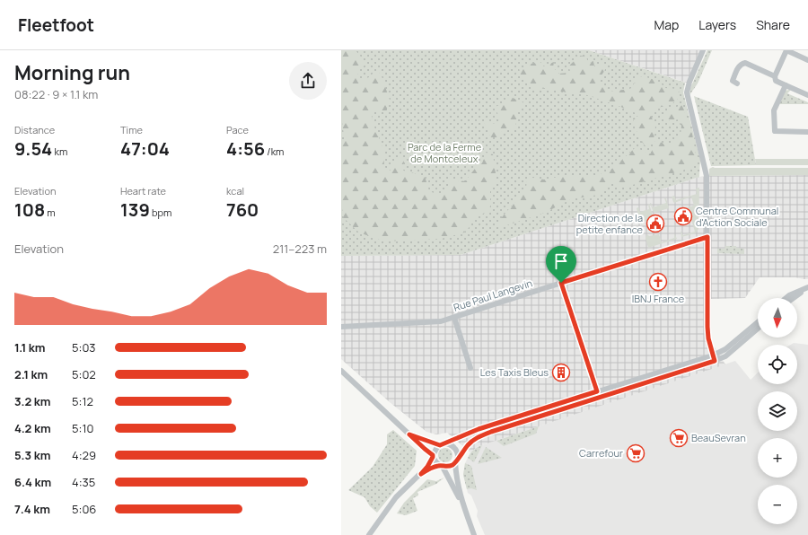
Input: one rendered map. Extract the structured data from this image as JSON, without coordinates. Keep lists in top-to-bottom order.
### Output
{
  "streets": {
    "street": ["Rue Paul Langevin"]
  },
  "parks": ["Parc de la Ferme de Montceleux"],
  "places": {
    "public building": ["Centre Communal d'Action Sociale", "Direction de la petite enfance"],
    "church": ["IBNJ France"],
    "building": ["Les Taxis Bleus"],
    "supermarket": ["BeauSevran", "Carrefour"]
  },
  "north": "bottom",
  "page": {
    "header": "Fleetfoot",
    "nav": ["Map", "Layers", "Share"],
    "heading": ["Morning run", "08:22 · 9 × 1.1 km"],
    "stats": [
      ["Distance", "9.54 km"],
      ["Time", "47:04"],
      ["Pace", "4:56 /km"],
      ["Elevation", "108 m"],
      ["Heart rate", "139 bpm"],
      ["kcal", "760"]
    ],
    "chart": ["Elevation", "211–223 m"],
    "map_buttons": ["+", "−"],
    "list": [
      {
        "name": "1.1 km",
        "note": "5:03"
      },
      {
        "name": "2.1 km",
        "note": "5:02"
      },
      {
        "name": "3.2 km",
        "note": "5:12"
      },
      {
        "name": "4.2 km",
        "note": "5:10"
      },
      {
        "name": "5.3 km",
        "note": "4:29"
      },
      {
        "name": "6.4 km",
        "note": "4:35"
      },
      {
        "name": "7.4 km",
        "note": "5:06"
      }
    ]
  }
}
